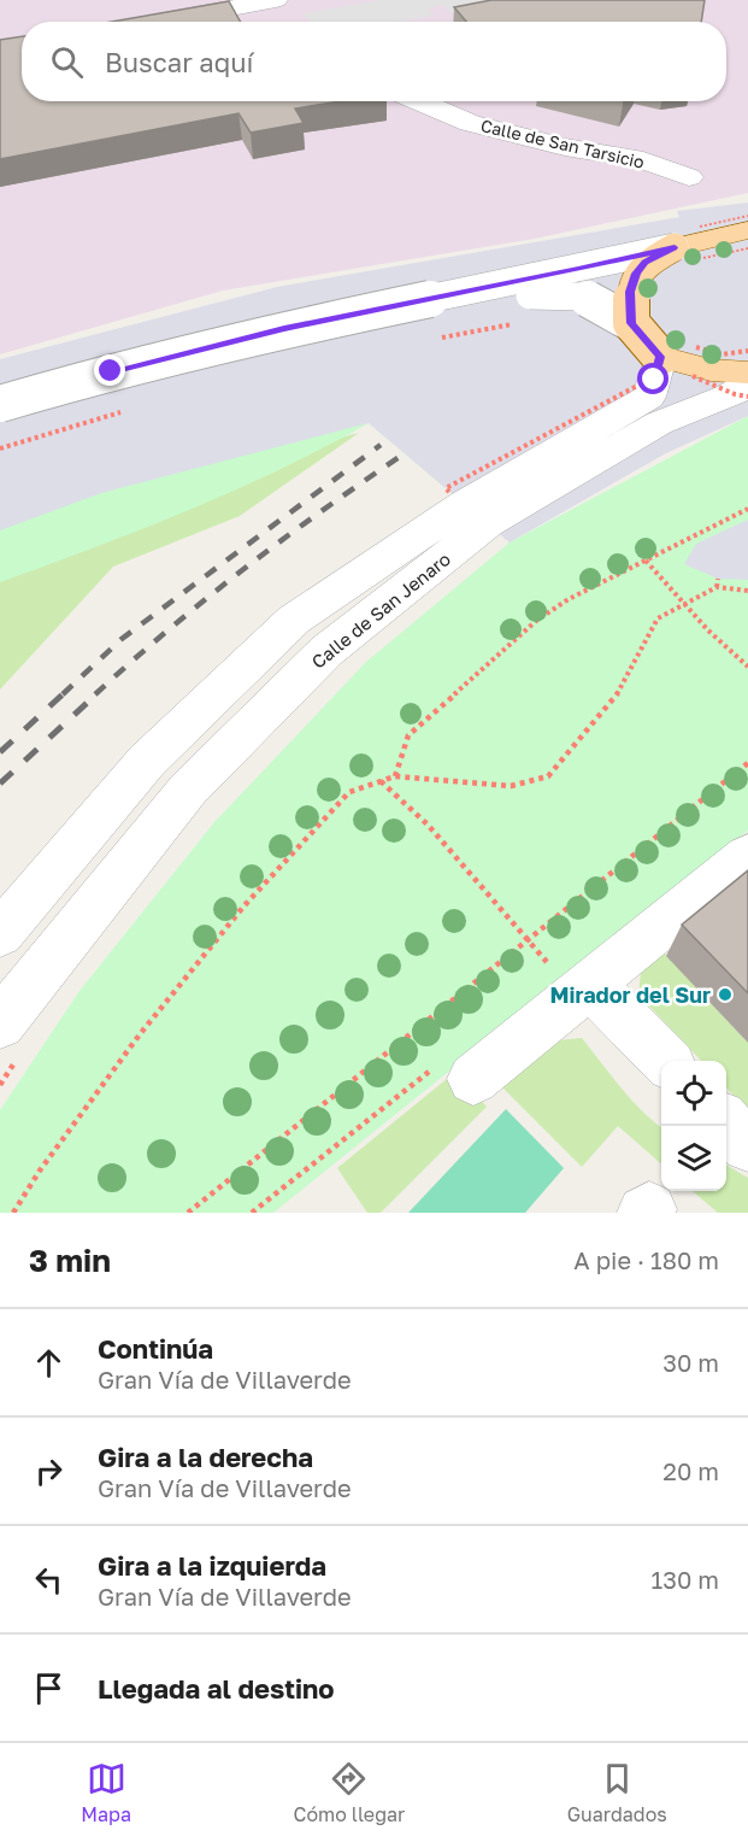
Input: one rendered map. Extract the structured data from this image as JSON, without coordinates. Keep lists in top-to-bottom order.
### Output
{
  "streets": {
    "street": ["Calle de San Tarsicio", "Calle de San Jenaro"]
  },
  "places": ["Mirador del Sur"],
  "page": {
    "search": "Buscar aquí",
    "heading": ["3 min", "A pie · 180 m"],
    "list": [
      ["Continúa", "Gran Vía de Villaverde", "30 m"],
      ["Gira a la derecha", "Gran Vía de Villaverde", "20 m"],
      ["Gira a la izquierda", "Gran Vía de Villaverde", "130 m"],
      "Llegada al destino"
    ],
    "nav": ["Mapa", "Cómo llegar", "Guardados"]
  }
}
